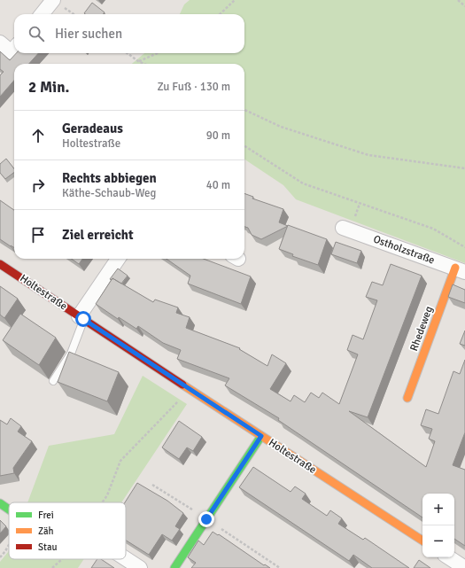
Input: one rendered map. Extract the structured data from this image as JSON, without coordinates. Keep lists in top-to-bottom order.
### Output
{
  "streets": {
    "street": ["Ostholzstraße", "Holtestraße", "Rhedeweg"]
  },
  "crossings": [
    ["Ostholzstraße", "Rhedeweg"]
  ],
  "legend": ["Frei", "Zäh", "Stau"],
  "page": {
    "search": "Hier suchen",
    "heading": ["2 Min.", "Zu Fuß · 130 m"],
    "list": [
      ["Geradeaus", "Holtestraße", "90 m"],
      ["Rechts abbiegen", "Käthe-Schaub-Weg", "40 m"],
      "Ziel erreicht"
    ],
    "map_buttons": ["+", "−"]
  }
}
